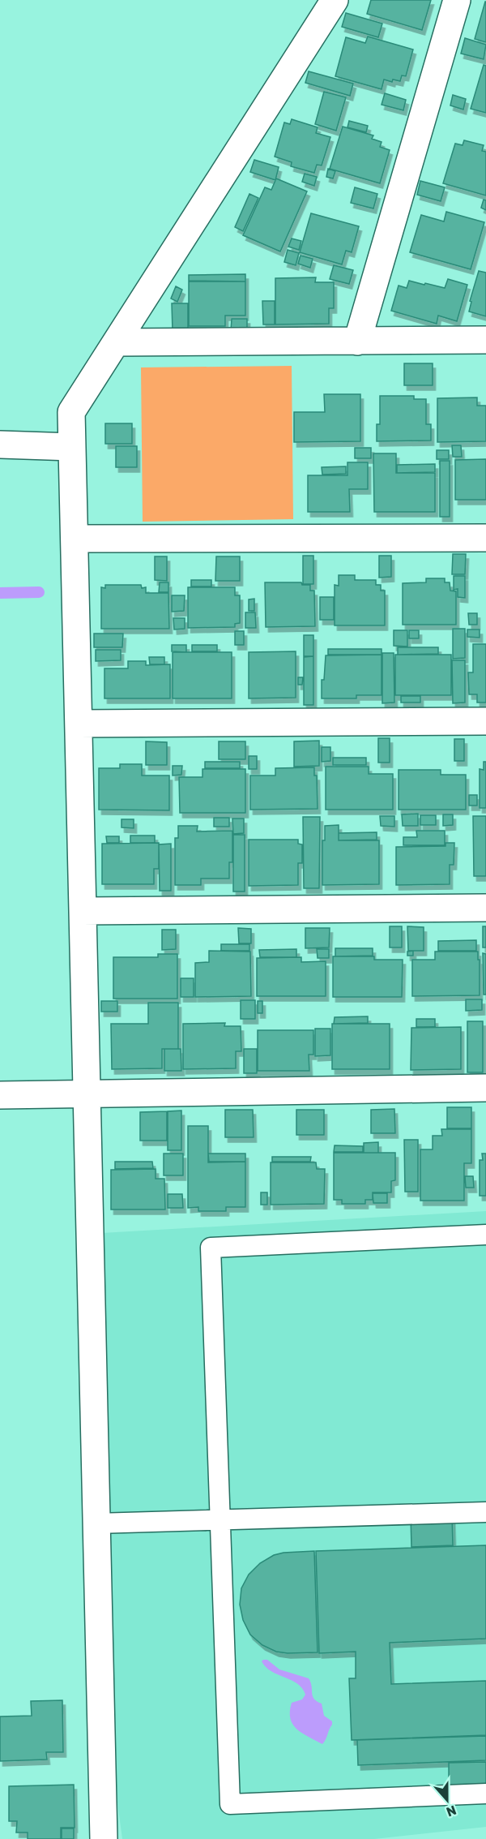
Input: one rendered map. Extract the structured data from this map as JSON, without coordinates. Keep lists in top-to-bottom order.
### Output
{
  "north": "bottom"
}
